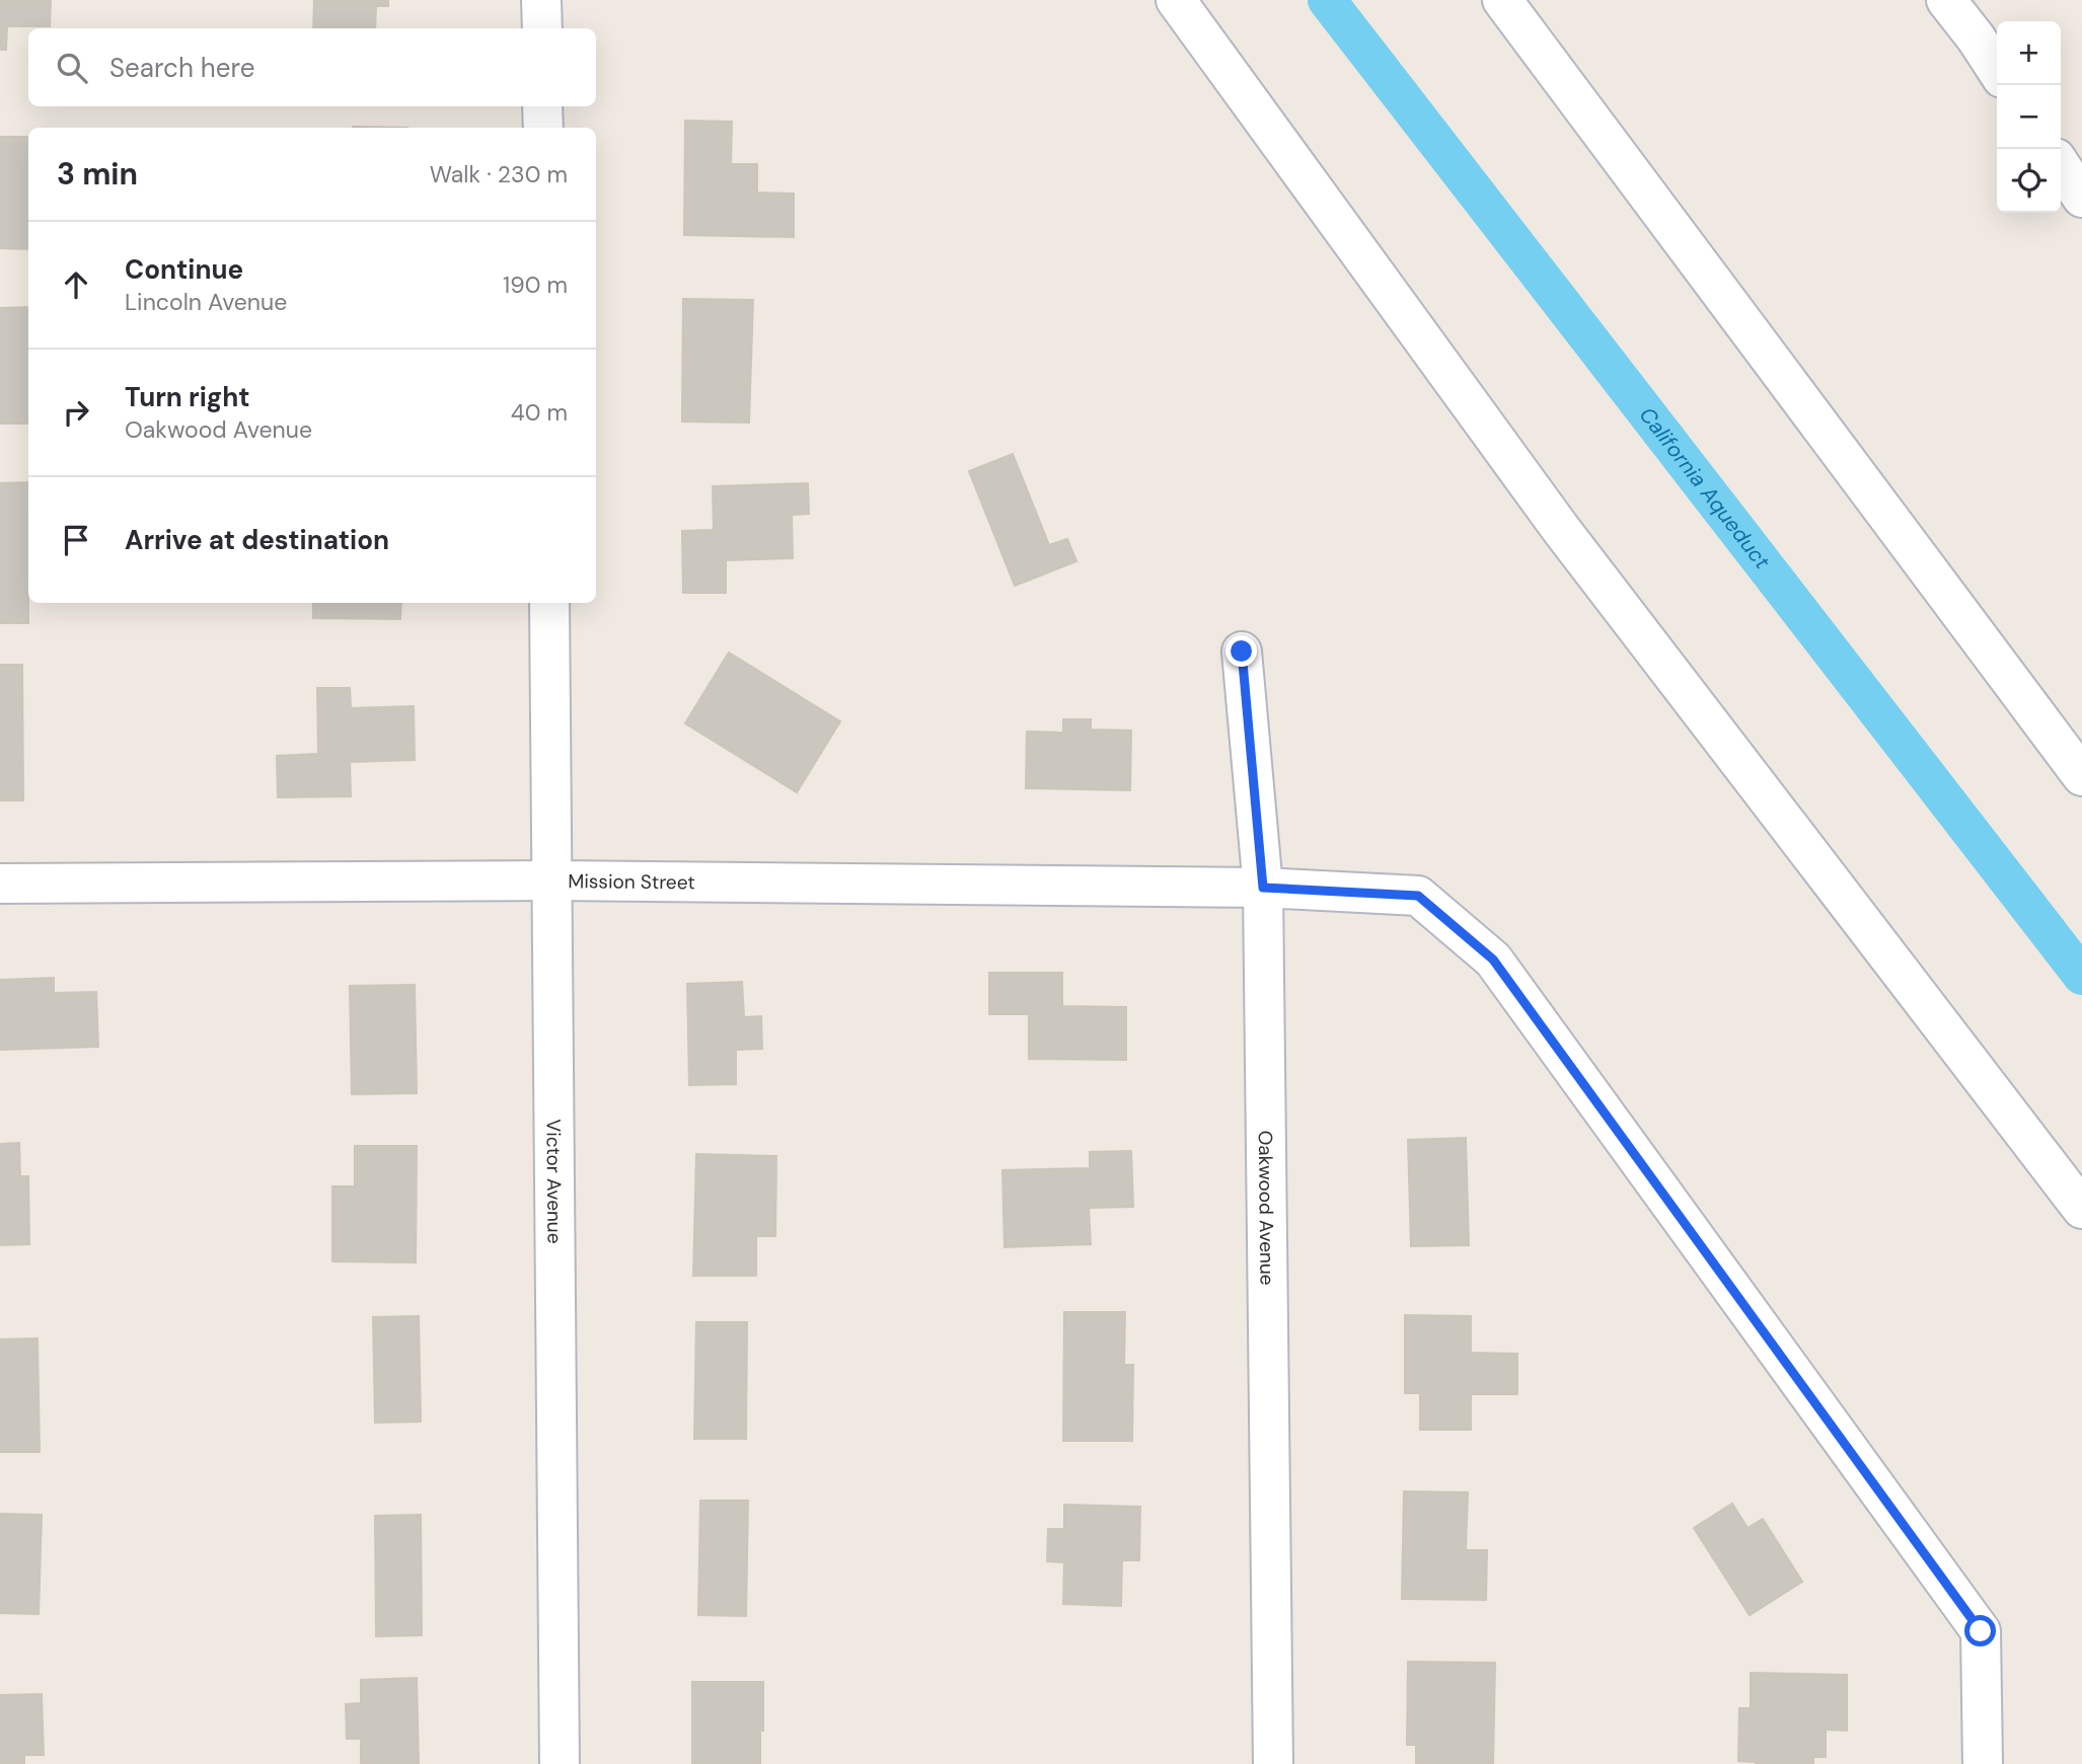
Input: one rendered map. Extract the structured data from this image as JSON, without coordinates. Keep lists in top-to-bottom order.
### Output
{
  "streets": {
    "street": ["Mission Street", "Victor Avenue", "Oakwood Avenue"]
  },
  "crossings": [
    ["Mission Street", "Victor Avenue"],
    ["Mission Street", "Oakwood Avenue"]
  ],
  "water": ["California Aqueduct"],
  "page": {
    "map_buttons": ["+", "−"],
    "search": "Search here",
    "heading": ["3 min", "Walk · 230 m"],
    "list": [
      ["Continue", "Lincoln Avenue", "190 m"],
      ["Turn right", "Oakwood Avenue", "40 m"],
      "Arrive at destination"
    ]
  }
}
